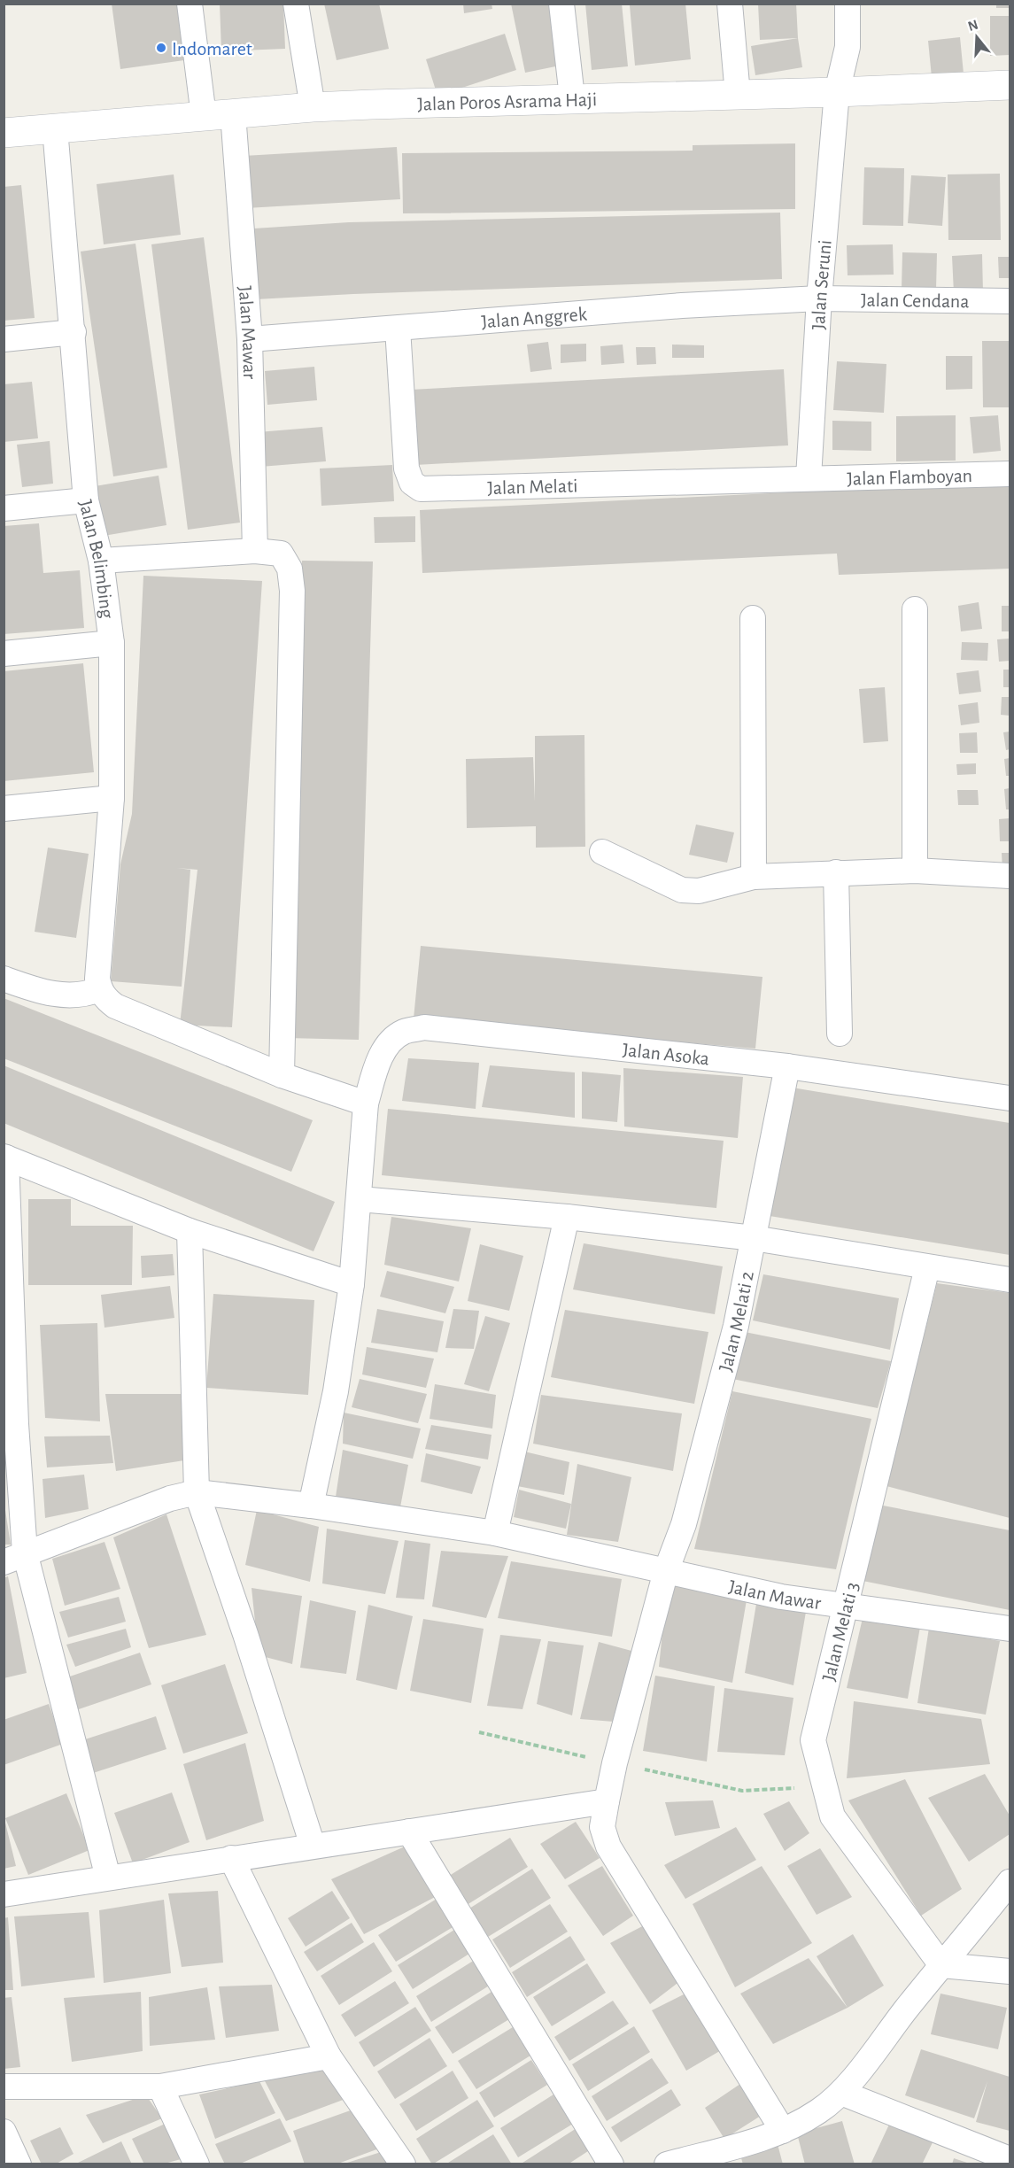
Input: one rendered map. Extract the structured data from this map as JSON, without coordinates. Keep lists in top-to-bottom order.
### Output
{
  "streets": {
    "street": [
      "Jalan Poros Asrama Haji",
      "Jalan Seruni",
      "Jalan Cendana",
      "Jalan Anggrek",
      "Jalan Mawar",
      "Jalan Flamboyan",
      "Jalan Melati",
      "Jalan Belimbing",
      "Jalan Asoka",
      "Jalan Melati 2",
      "Jalan Melati 3"
    ]
  },
  "crossings": [
    ["Jalan Poros Asrama Haji", "Jalan Seruni"],
    ["Jalan Poros Asrama Haji", "Jalan Mawar"],
    ["Jalan Poros Asrama Haji", "Jalan Belimbing"],
    ["Jalan Seruni", "Jalan Cendana"],
    ["Jalan Seruni", "Jalan Anggrek"],
    ["Jalan Seruni", "Jalan Flamboyan"],
    ["Jalan Seruni", "Jalan Melati"],
    ["Jalan Cendana", "Jalan Anggrek"],
    ["Jalan Anggrek", "Jalan Mawar"],
    ["Jalan Anggrek", "Jalan Melati"],
    ["Jalan Mawar", "Jalan Asoka"],
    ["Jalan Mawar", "Jalan Melati 2"],
    ["Jalan Mawar", "Jalan Melati 3"],
    ["Jalan Flamboyan", "Jalan Melati"],
    ["Jalan Asoka", "Jalan Melati 2"]
  ],
  "places": ["Indomaret"],
  "north": "top"
}
